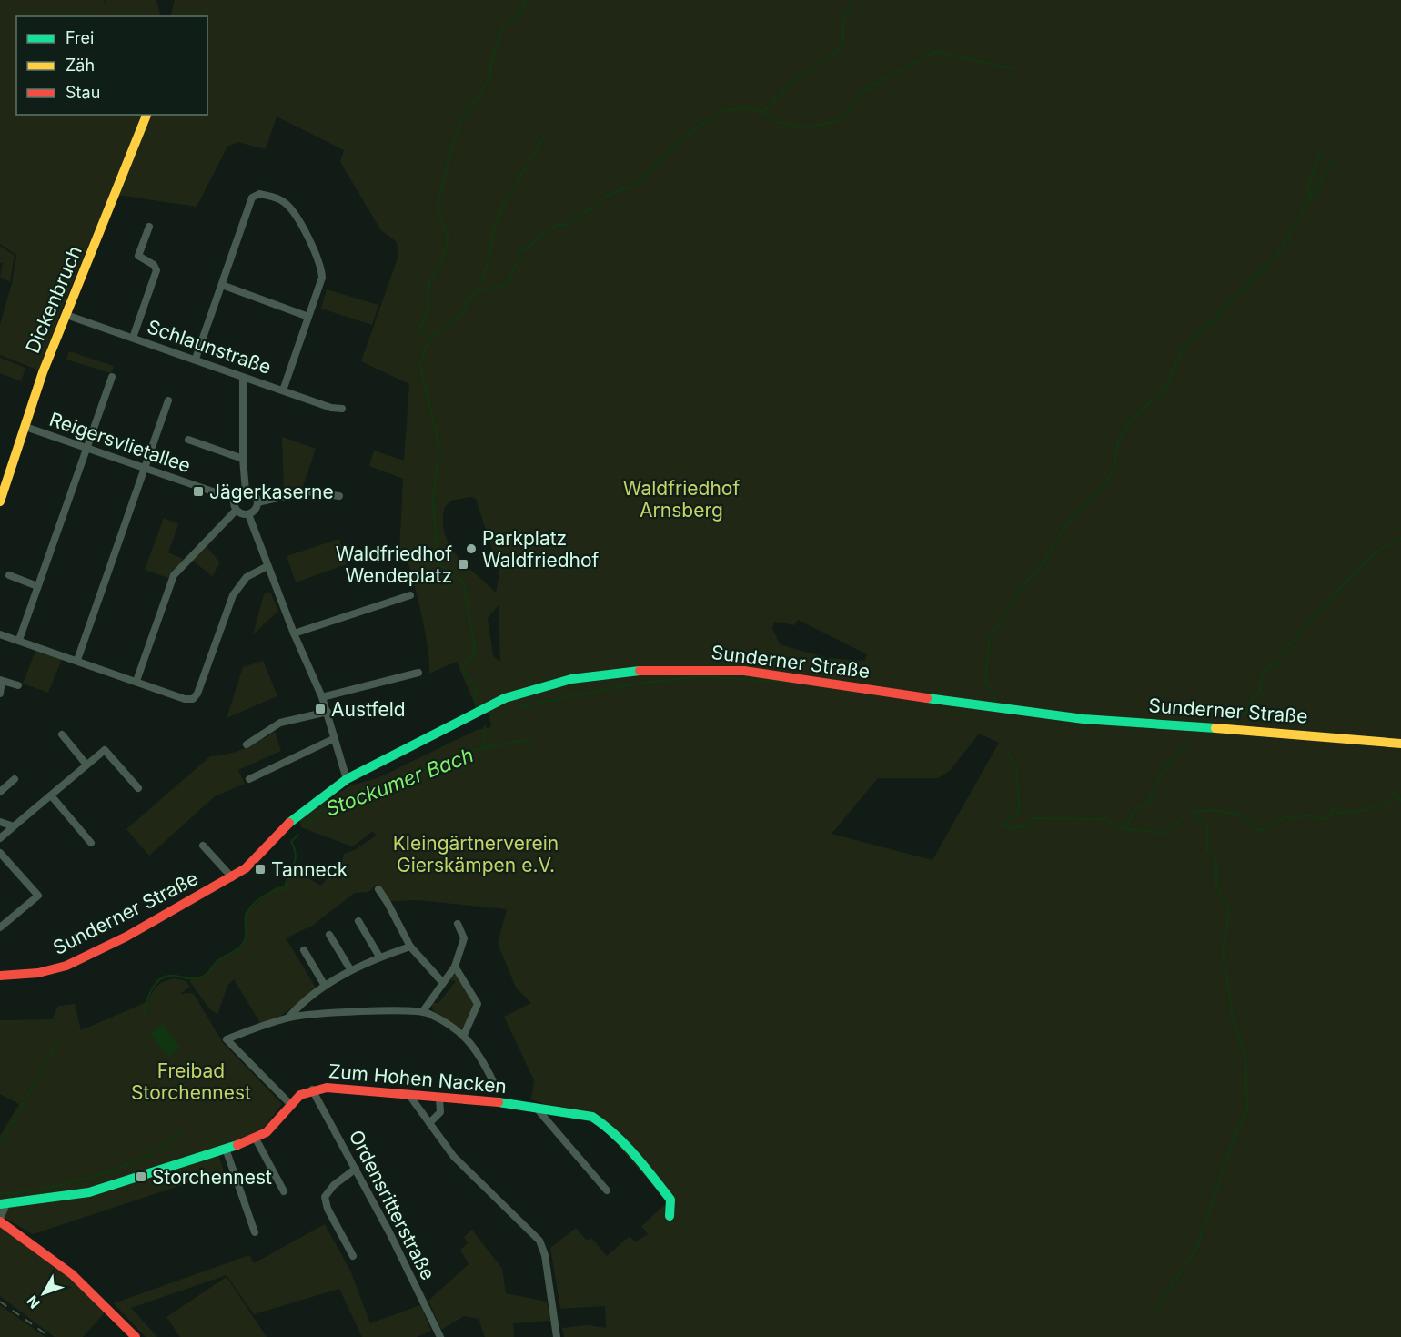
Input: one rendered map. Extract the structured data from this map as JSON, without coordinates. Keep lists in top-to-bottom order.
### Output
{
  "streets": {
    "main road": ["Dickenbruch", "Sunderner Straße", "Zum Hohen Nacken"],
    "street": ["Schlaunstraße", "Reigersvlietallee", "Ordensritterstraße"]
  },
  "crossings": [
    ["Dickenbruch", "Schlaunstraße"],
    ["Dickenbruch", "Reigersvlietallee"],
    ["Zum Hohen Nacken", "Ordensritterstraße"]
  ],
  "water": ["Stockumer Bach"],
  "parks": ["Waldfriedhof Arnsberg", "Kleingärtnerverein Gierskämpen e.V.", "Freibad Storchennest"],
  "places": {
    "transit": [
      "Jägerkaserne",
      "Waldfriedhof Wendeplatz",
      "Austfeld",
      "Tanneck",
      "Storchennest"
    ],
    "other": ["Parkplatz Waldfriedhof"]
  },
  "legend": ["Frei", "Zäh", "Stau"],
  "north": "bottom left"
}
